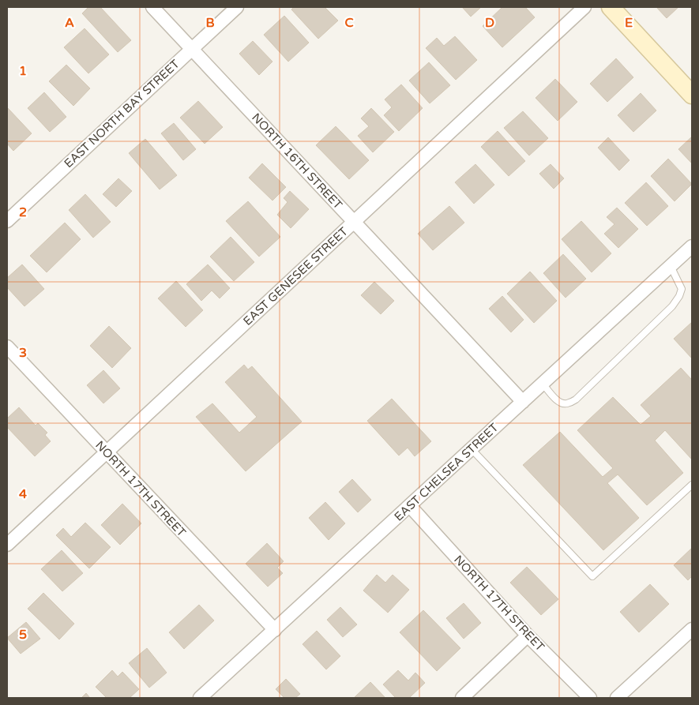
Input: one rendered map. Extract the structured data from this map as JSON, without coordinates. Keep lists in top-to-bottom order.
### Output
{
  "streets": {
    "street": [
      "EAST NORTH BAY STREET",
      "NORTH 16TH STREET",
      "EAST GENESEE STREET",
      "EAST CHELSEA STREET",
      "NORTH 17TH STREET"
    ]
  },
  "crossings": [
    ["EAST NORTH BAY STREET", "NORTH 16TH STREET"],
    ["NORTH 16TH STREET", "EAST GENESEE STREET"],
    ["NORTH 16TH STREET", "EAST CHELSEA STREET"],
    ["EAST GENESEE STREET", "NORTH 17TH STREET"],
    ["EAST CHELSEA STREET", "NORTH 17TH STREET"]
  ],
  "grid": {
    "columns": [
      "A",
      "B",
      "C",
      "D",
      "E"
    ],
    "rows": [
      "1",
      "2",
      "3",
      "4",
      "5"
    ]
  }
}
